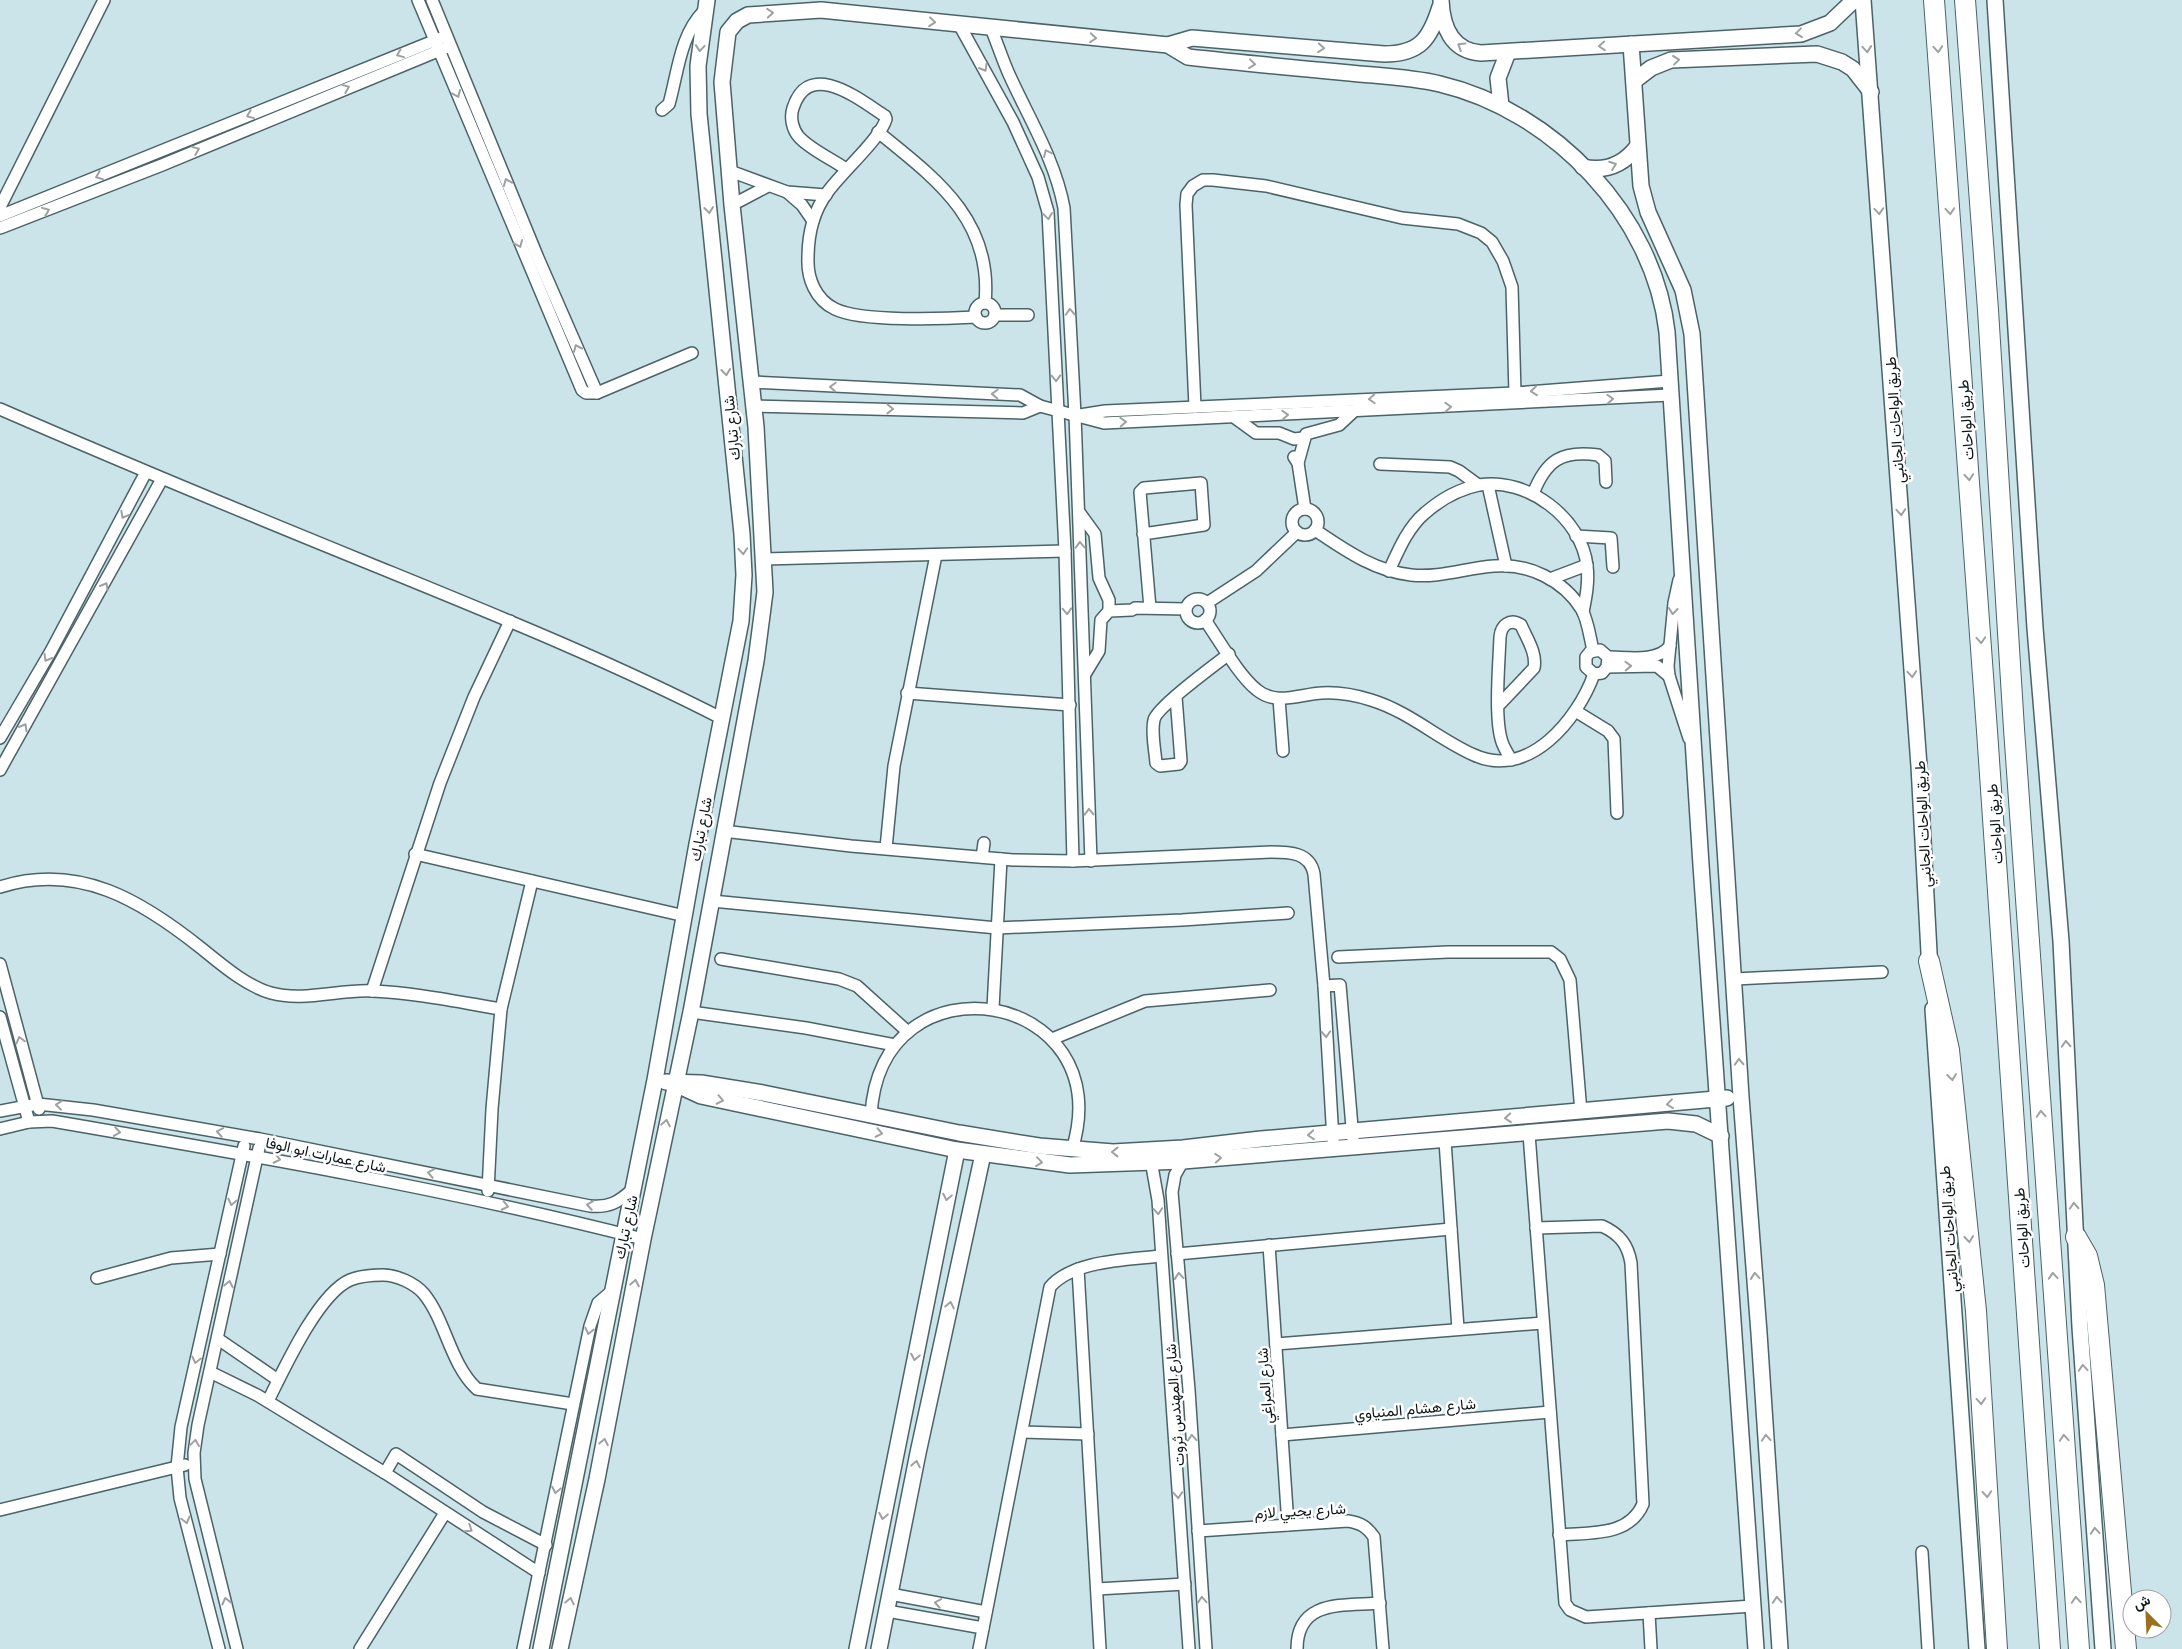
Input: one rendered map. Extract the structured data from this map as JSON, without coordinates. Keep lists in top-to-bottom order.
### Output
{
  "streets": {
    "highway": ["طريق الواحات"],
    "street": [
      "طريق الواحات الجانبي",
      "شارع تبارك",
      "شارع عمارات ابو الوفا",
      "شارع المراغي",
      "شارع المهندس ثروت",
      "شارع هشام المنياوي",
      "شارع يحيي لازم"
    ]
  },
  "crossings": [
    ["شارع تبارك", "شارع عمارات ابو الوفا"],
    ["شارع المراغي", "شارع هشام المنياوي"],
    ["شارع المراغي", "شارع يحيي لازم"],
    ["شارع المهندس ثروت", "شارع يحيي لازم"]
  ],
  "north": "top left"
}
